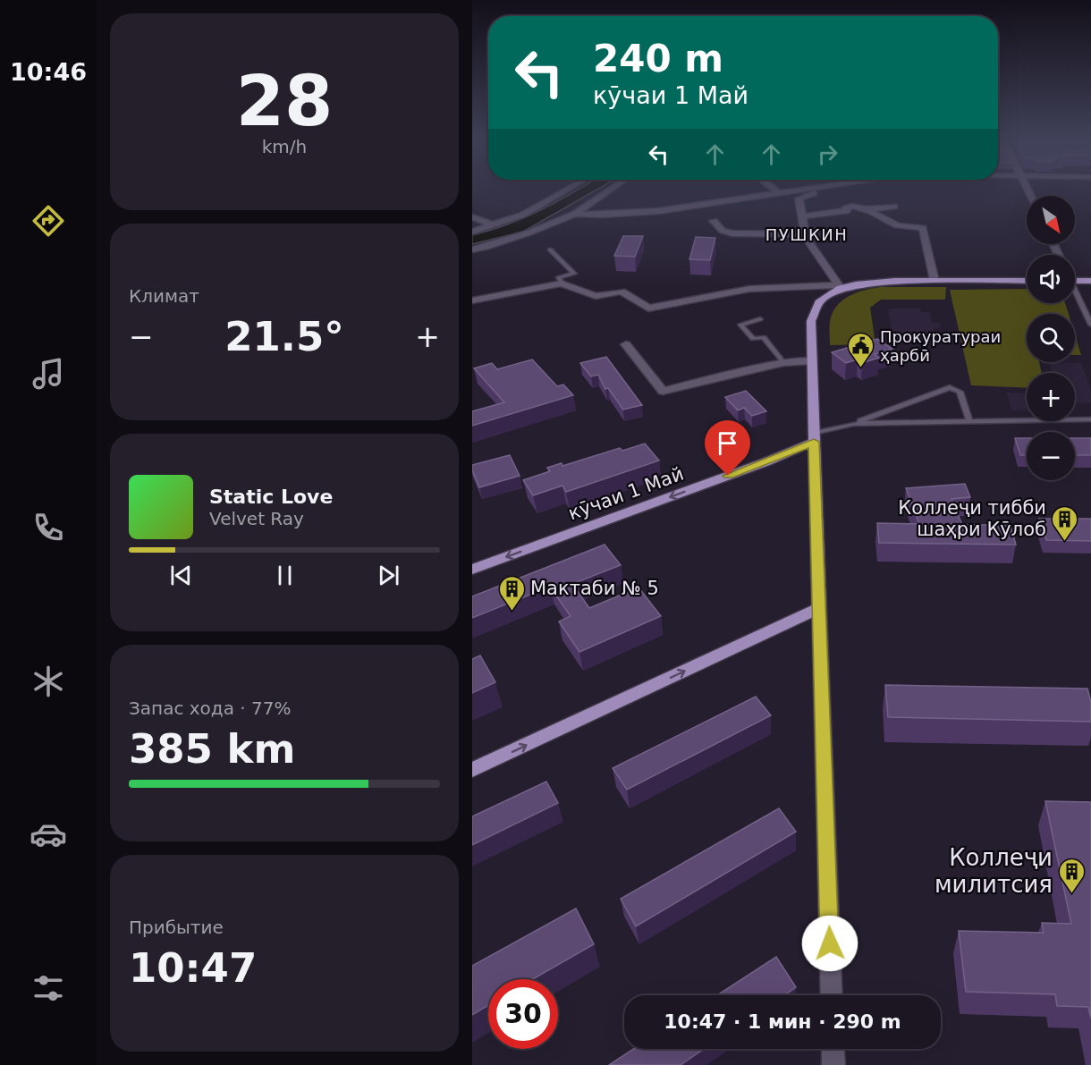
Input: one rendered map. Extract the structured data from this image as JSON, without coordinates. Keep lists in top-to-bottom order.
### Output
{
  "streets": {
    "main road": ["кӯчаи 1 Май"]
  },
  "one_way": ["кӯчаи 1 Май"],
  "districts": ["ПУШКИН"],
  "places": {
    "public building": ["Прокуратураи ҳарбӣ"],
    "building": ["Коллеҷи тибби шаҳри Кӯлоб", "Мактаби № 5", "Коллеҷи милитсия"]
  },
  "north": "bottom right",
  "page": {
    "tabs": "10:46",
    "tile": [
      ["28", "km/h"],
      "Климат",
      ["Запас хода · 77%", "385 km"],
      ["Прибытие", "10:47"]
    ],
    "turn": ["240 m", "кӯчаи 1 Май"],
    "map_buttons": ["+", "−"],
    "heat": ["−", "21.5°", "+"],
    "song": ["Static Love", "Velvet Ray"],
    "limit": "30",
    "trip": "10:47 · 1 мин · 290 m"
  }
}
